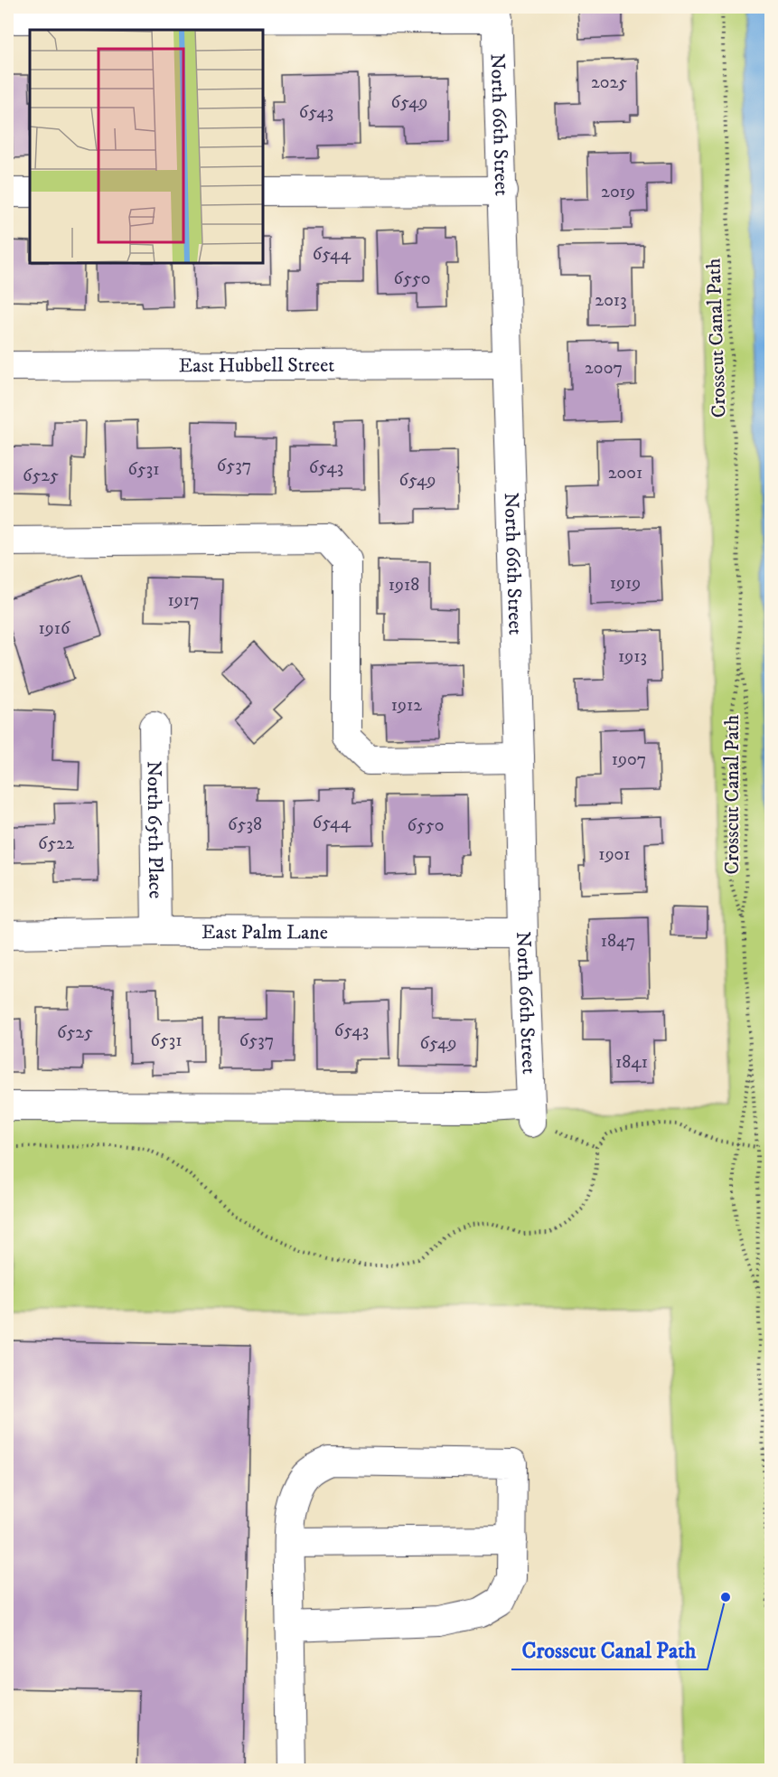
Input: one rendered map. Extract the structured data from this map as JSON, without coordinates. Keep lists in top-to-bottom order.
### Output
{
  "streets": {
    "street": [
      "North 66th Street",
      "East Hubbell Street",
      "North 65th Place",
      "East Palm Lane"
    ],
    "path": ["Crosscut Canal Path"]
  },
  "crossings": [
    ["North 66th Street", "East Hubbell Street"],
    ["North 66th Street", "East Palm Lane"],
    ["North 65th Place", "East Palm Lane"]
  ],
  "places": ["Crosscut Canal Path"],
  "house_numbers": [
    "2025",
    "6549",
    "6543",
    "2019",
    "6544",
    "6550",
    "2013",
    "2007",
    "6537",
    "6543",
    "6531",
    "2001",
    "6525",
    "6549",
    "1919",
    "1918",
    "1917",
    "1916",
    "1913",
    "1912",
    "1907",
    "6544",
    "6538",
    "6550",
    "6522",
    "1901",
    "1847",
    "6543",
    "6525",
    "6531",
    "6537",
    "6549",
    "1841"
  ]
}
